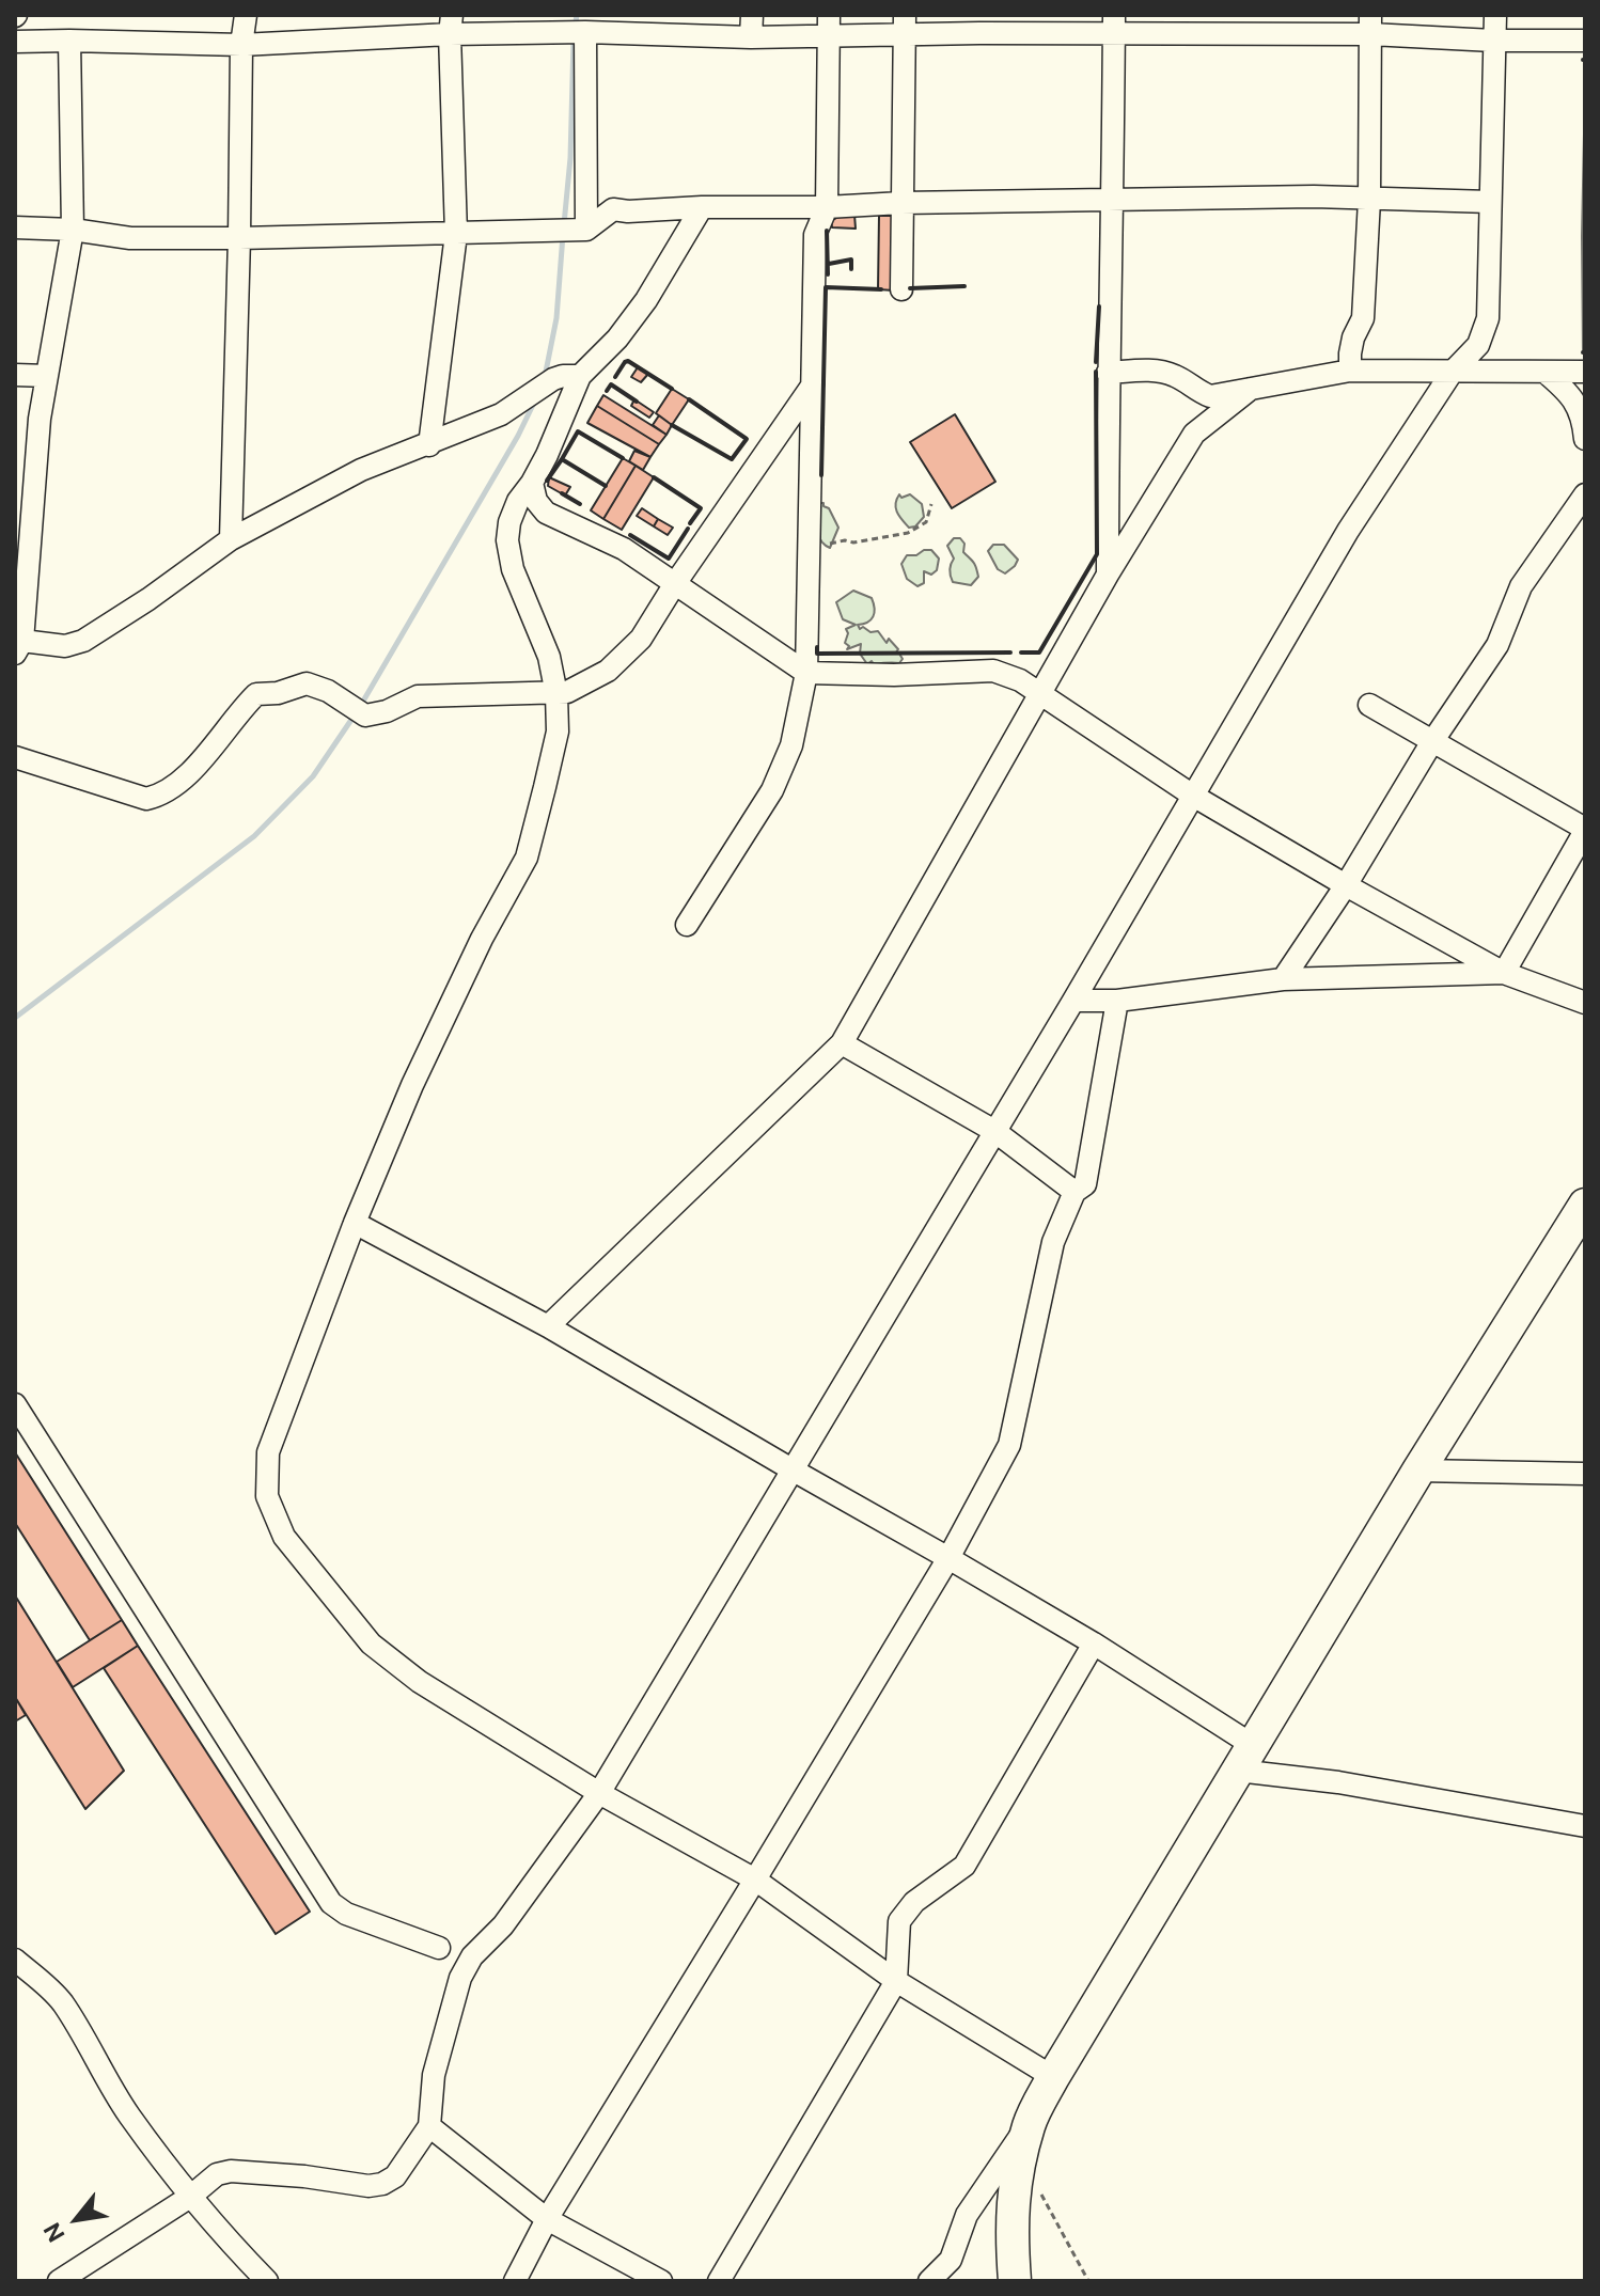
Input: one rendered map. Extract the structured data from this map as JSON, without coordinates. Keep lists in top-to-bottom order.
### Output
{
  "north": "bottom left"
}
